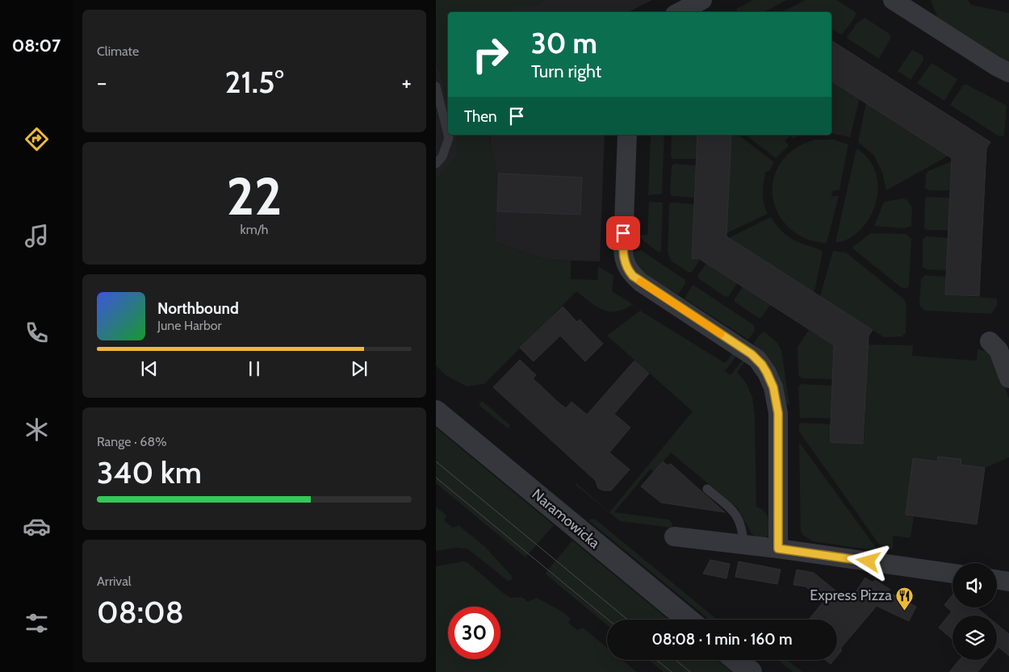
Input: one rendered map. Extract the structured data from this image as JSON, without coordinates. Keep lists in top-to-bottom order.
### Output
{
  "streets": {
    "street": ["Naramowicka"]
  },
  "places": {
    "restaurant": ["Express Pizza"]
  },
  "page": {
    "tabs": "08:07",
    "tile": [
      "Climate",
      ["22", "km/h"],
      ["Range · 68%", "340 km"],
      ["Arrival", "08:08"]
    ],
    "turn": ["30 m", "Turn right"],
    "heat": ["−", "21.5°", "+"],
    "then": "Then",
    "song": ["Northbound", "June Harbor"],
    "limit": "30",
    "trip": "08:08 · 1 min · 160 m"
  }
}
